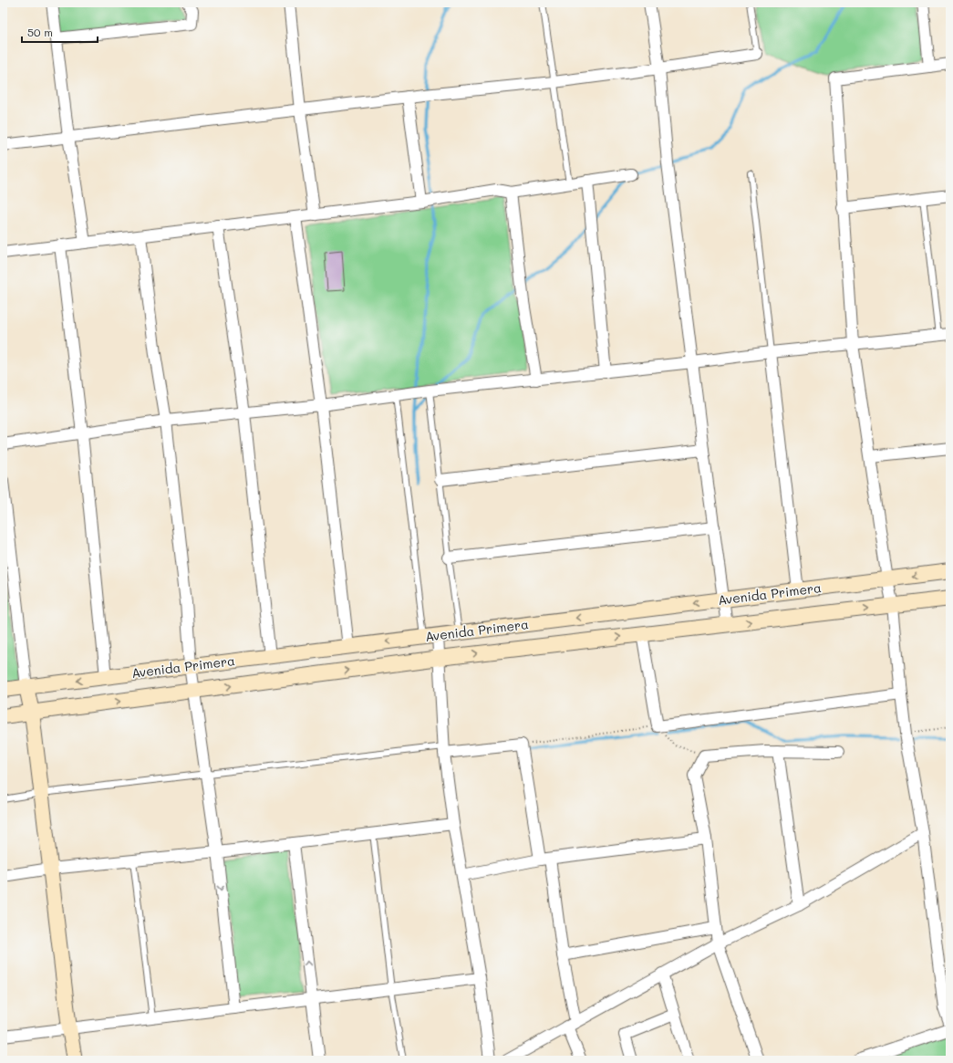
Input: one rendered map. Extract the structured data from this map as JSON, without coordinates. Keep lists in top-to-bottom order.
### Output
{
  "streets": {
    "main road": ["Avenida Primera"]
  },
  "scale_bar": "50 m"
}
